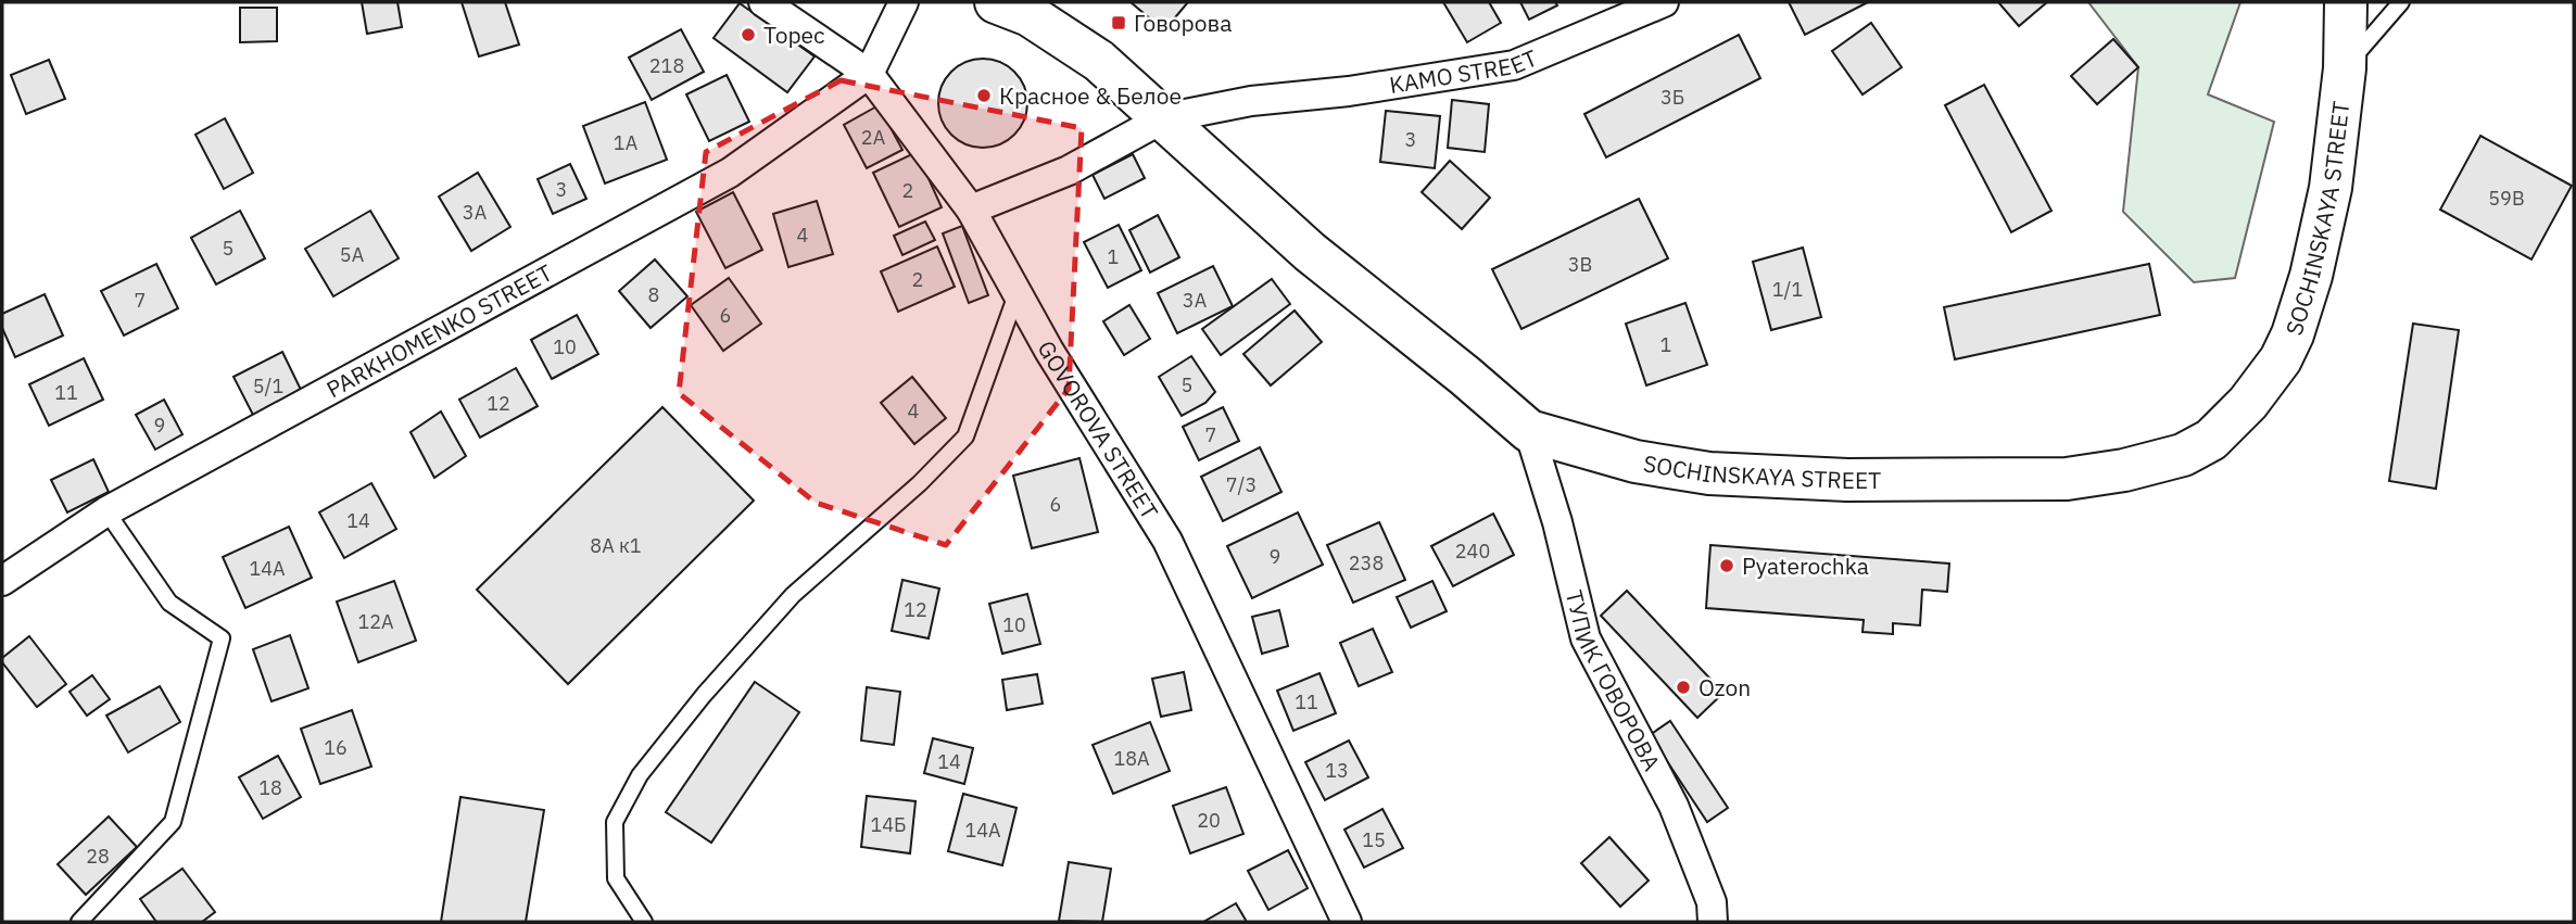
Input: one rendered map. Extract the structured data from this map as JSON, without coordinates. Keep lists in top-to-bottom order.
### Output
{
  "streets": {
    "highway": ["SOCHINSKAYA STREET"],
    "street": [
      "KAMO STREET",
      "PARKHOMENKO STREET",
      "GOVOROVA STREET",
      "ТУПИК ГОВОРОВА"
    ]
  },
  "crossings": [
    ["KAMO STREET", "SOCHINSKAYA STREET"],
    ["KAMO STREET", "GOVOROVA STREET"],
    ["SOCHINSKAYA STREET", "ТУПИК ГОВОРОВА"],
    ["PARKHOMENKO STREET", "GOVOROVA STREET"]
  ],
  "places": {
    "transit": ["Говорова"],
    "other": [
      "Торес",
      "Красное & Белое",
      "Pyaterochka",
      "Ozon"
    ]
  },
  "house_numbers": [
    "218",
    "3Б",
    "2А",
    "3",
    "1А",
    "3",
    "2",
    "59В",
    "3А",
    "4",
    "5",
    "5А",
    "1",
    "3В",
    "2",
    "1/1",
    "8",
    "7",
    "3А",
    "6",
    "1",
    "10",
    "5",
    "5/1",
    "11",
    "12",
    "4",
    "9",
    "7",
    "7/3",
    "6",
    "14",
    "8А к1",
    "240",
    "9",
    "238",
    "14А",
    "12",
    "12А",
    "10",
    "11",
    "16",
    "18А",
    "14",
    "13",
    "18",
    "20",
    "14Б",
    "14А",
    "15",
    "28"
  ]
}
